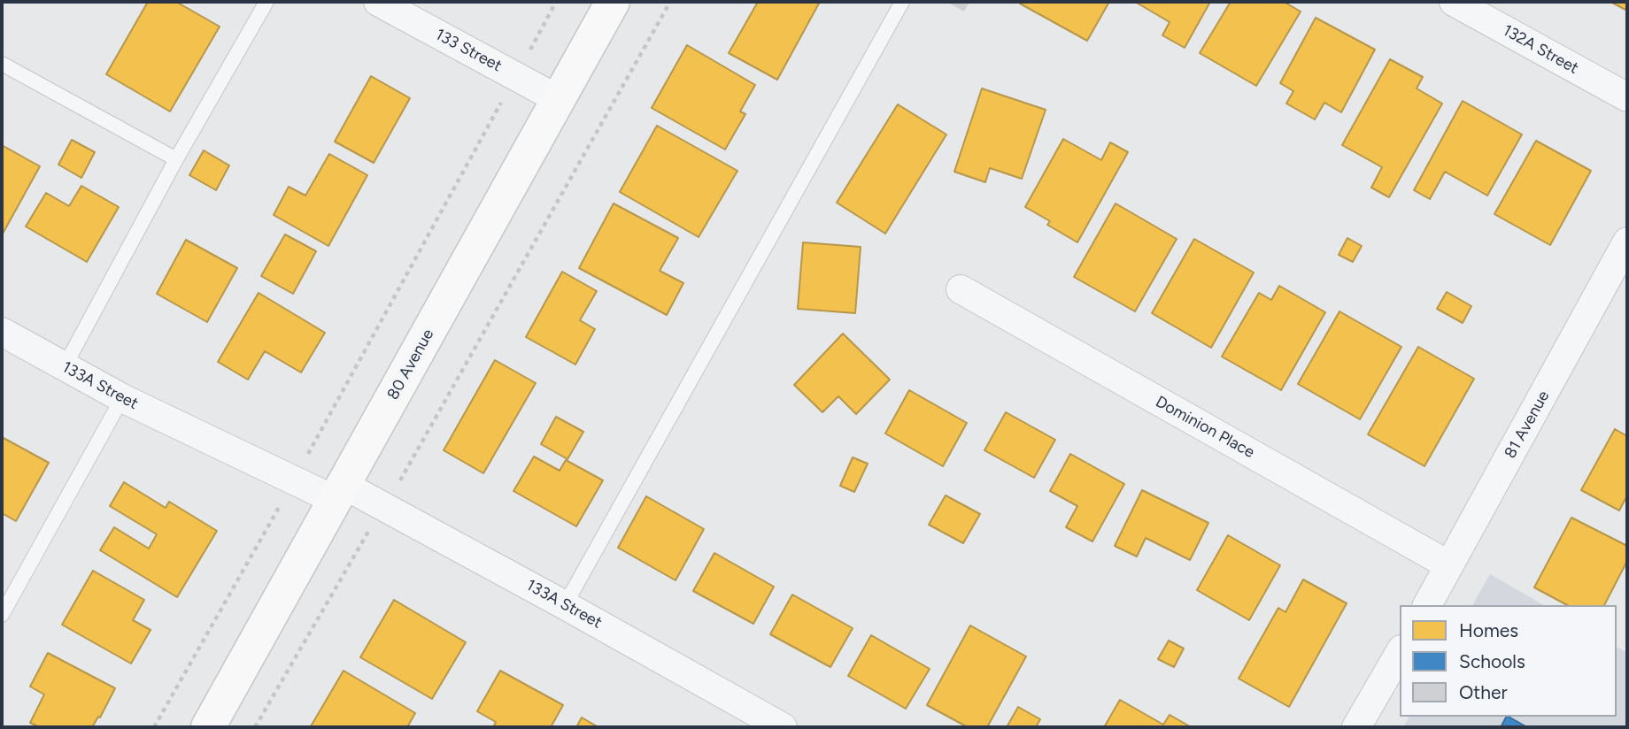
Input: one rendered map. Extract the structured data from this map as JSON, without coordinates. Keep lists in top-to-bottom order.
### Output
{
  "streets": {
    "main road": ["80 Avenue"],
    "street": [
      "132A Street",
      "133 Street",
      "133A Street",
      "81 Avenue",
      "Dominion Place"
    ]
  },
  "crossings": [
    ["133 Street", "80 Avenue"],
    ["80 Avenue", "133A Street"],
    ["81 Avenue", "Dominion Place"]
  ],
  "legend": ["Homes", "Schools", "Other"]
}
